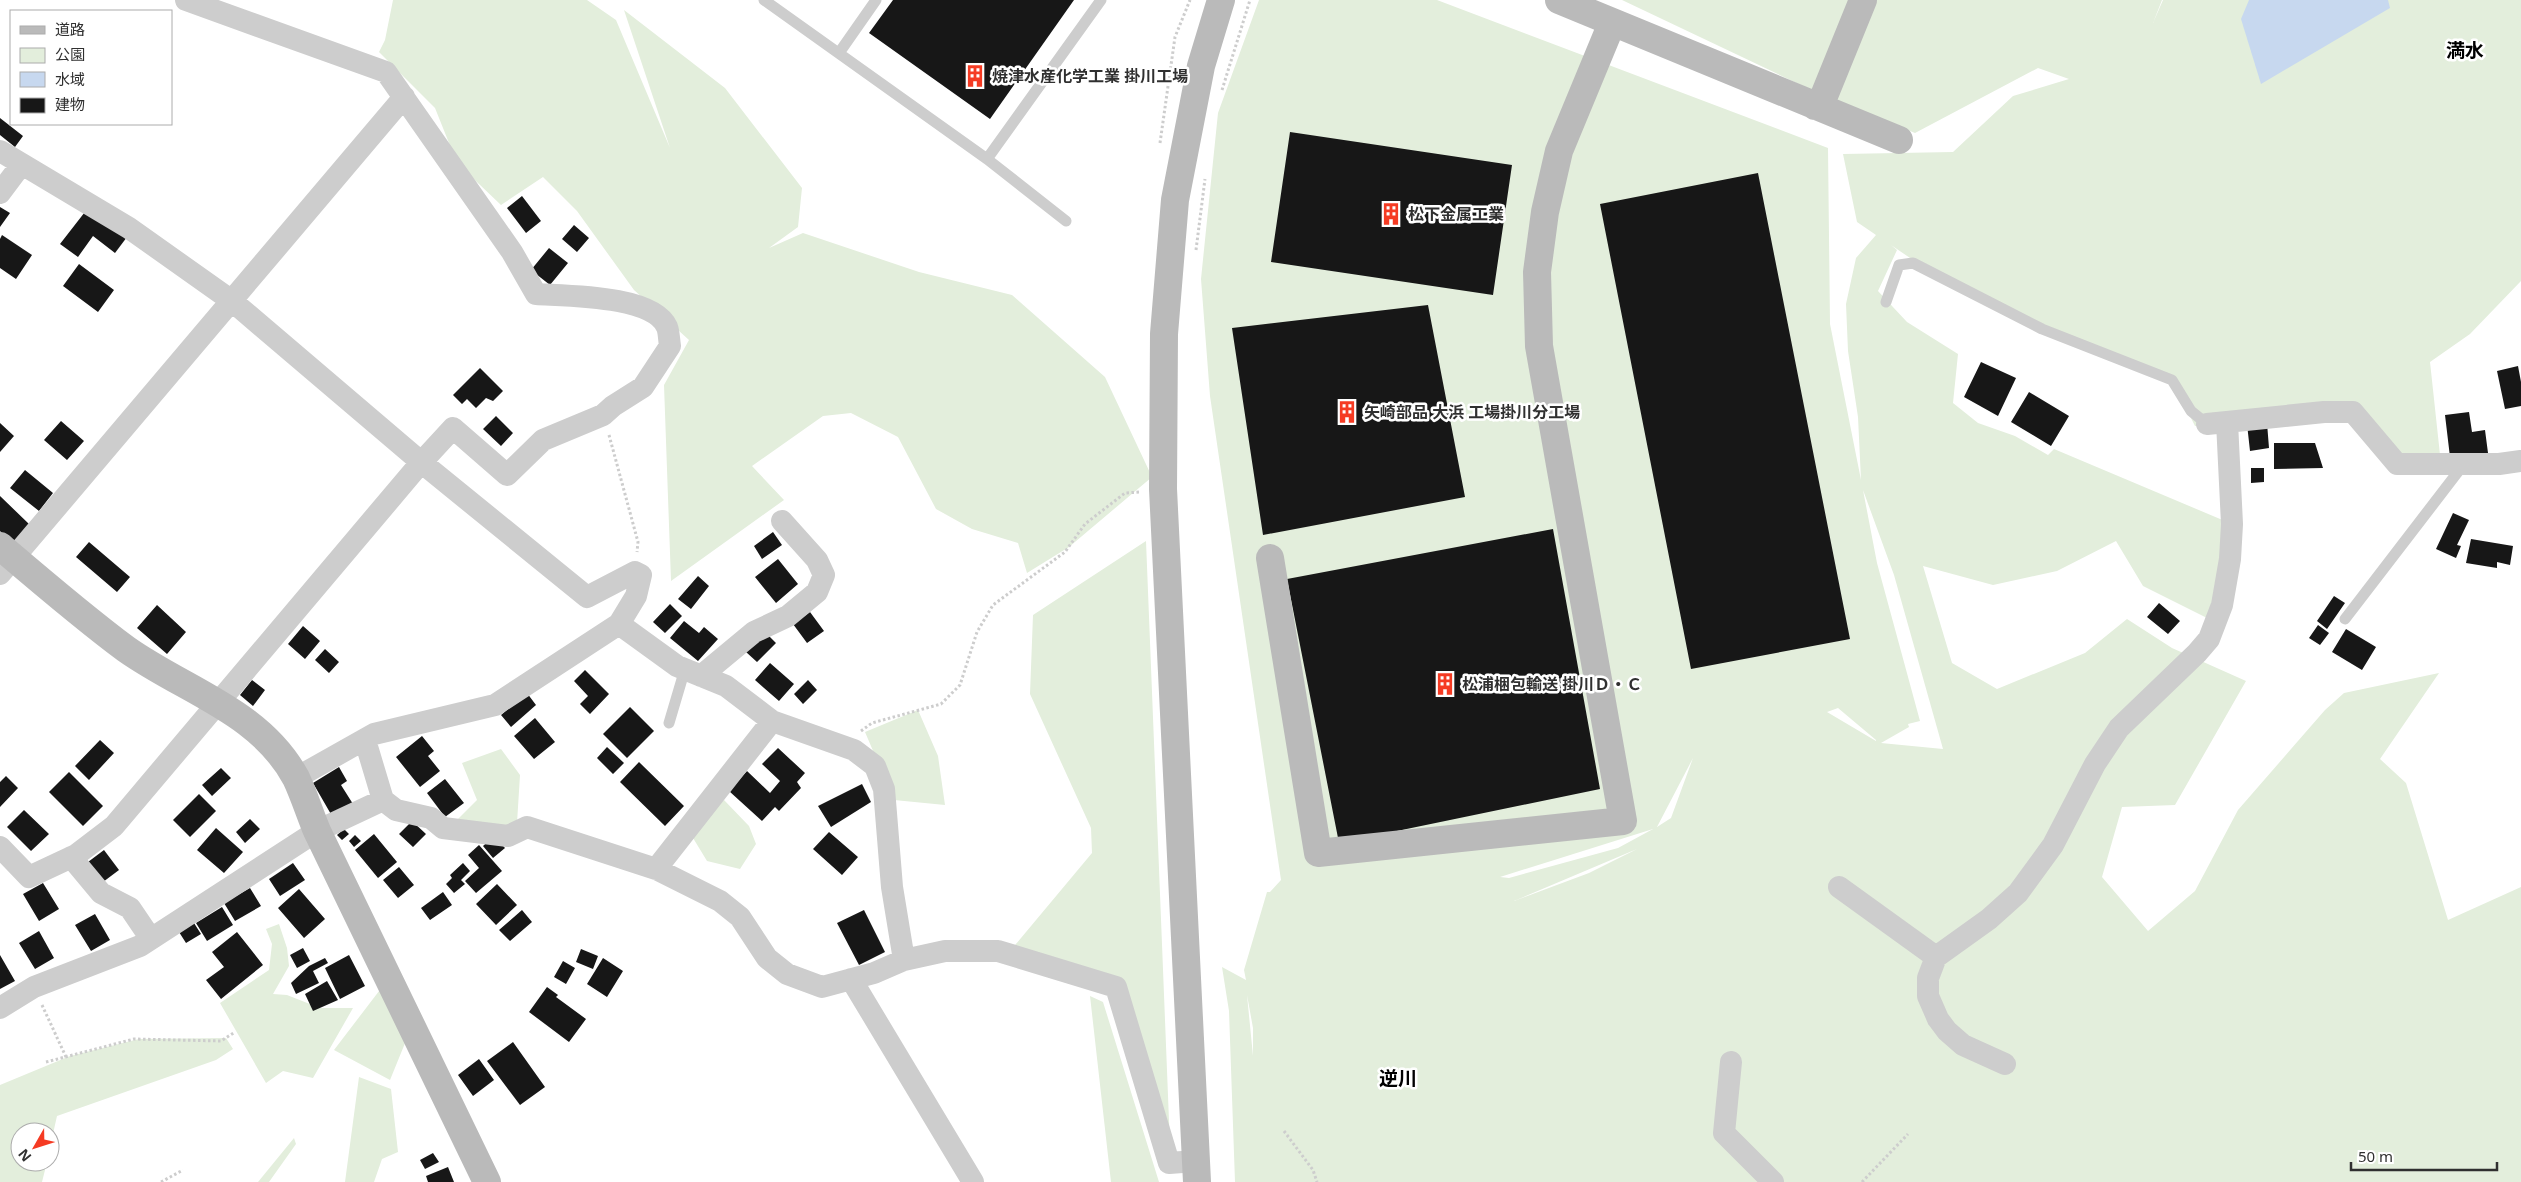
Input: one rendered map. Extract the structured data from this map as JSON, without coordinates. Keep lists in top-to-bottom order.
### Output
{
  "districts": ["満水", "逆川"],
  "places": {
    "building": [
      "焼津水産化学工業 掛川工場",
      "松下金属工業",
      "矢崎部品 大浜 工場掛川分工場",
      "松浦梱包輸送 掛川Ｄ・Ｃ"
    ]
  },
  "legend": [
    "道路",
    "公園",
    "水域",
    "建物"
  ],
  "scale_bar": "50 m",
  "north": "bottom left"
}
